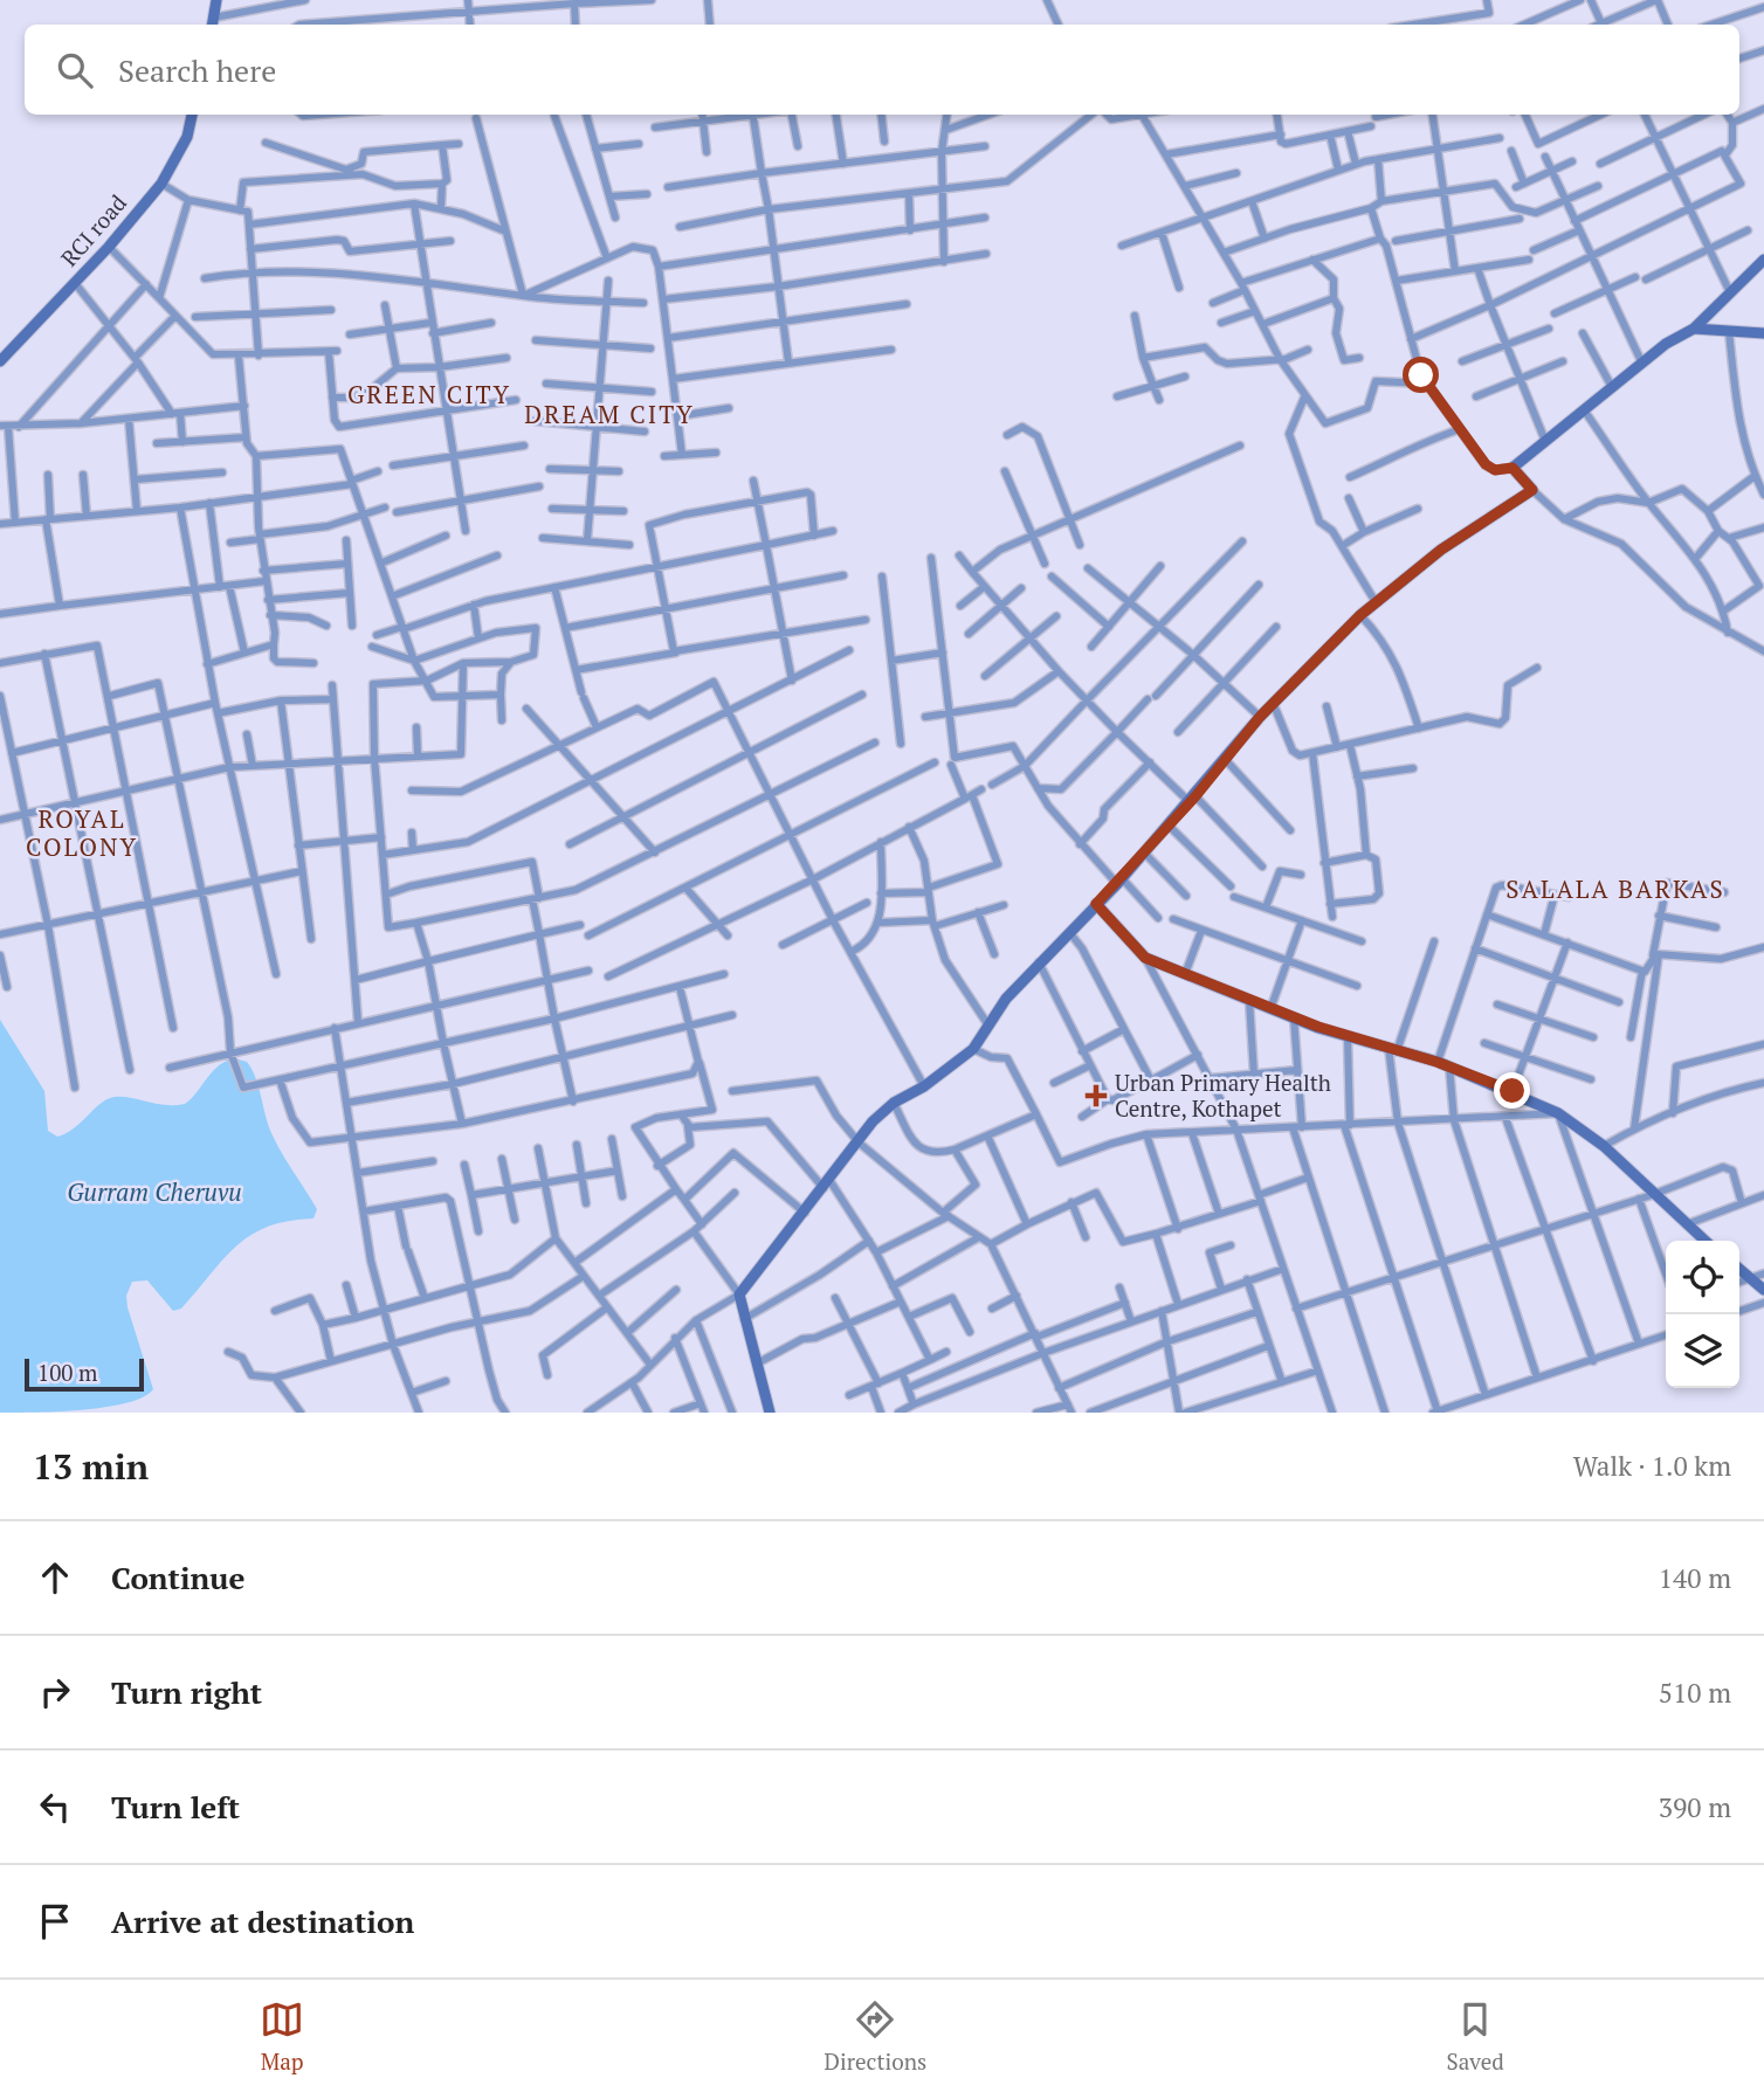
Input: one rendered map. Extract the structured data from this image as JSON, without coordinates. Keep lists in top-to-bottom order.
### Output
{
  "streets": {
    "street": ["RCI road"]
  },
  "districts": [
    "GREEN CITY",
    "DREAM CITY",
    "ROYAL COLONY",
    "SALALA BARKAS"
  ],
  "water": ["Gurram Cheruvu"],
  "places": {
    "health": ["Urban Primary Health Centre, Kothapet"]
  },
  "scale_bar": "100 m",
  "page": {
    "search": "Search here",
    "scale": "100 m",
    "heading": ["13 min", "Walk · 1.0 km"],
    "list": [
      ["Continue", "140 m"],
      ["Turn right", "510 m"],
      ["Turn left", "390 m"],
      "Arrive at destination"
    ],
    "nav": ["Map", "Directions", "Saved"]
  }
}
